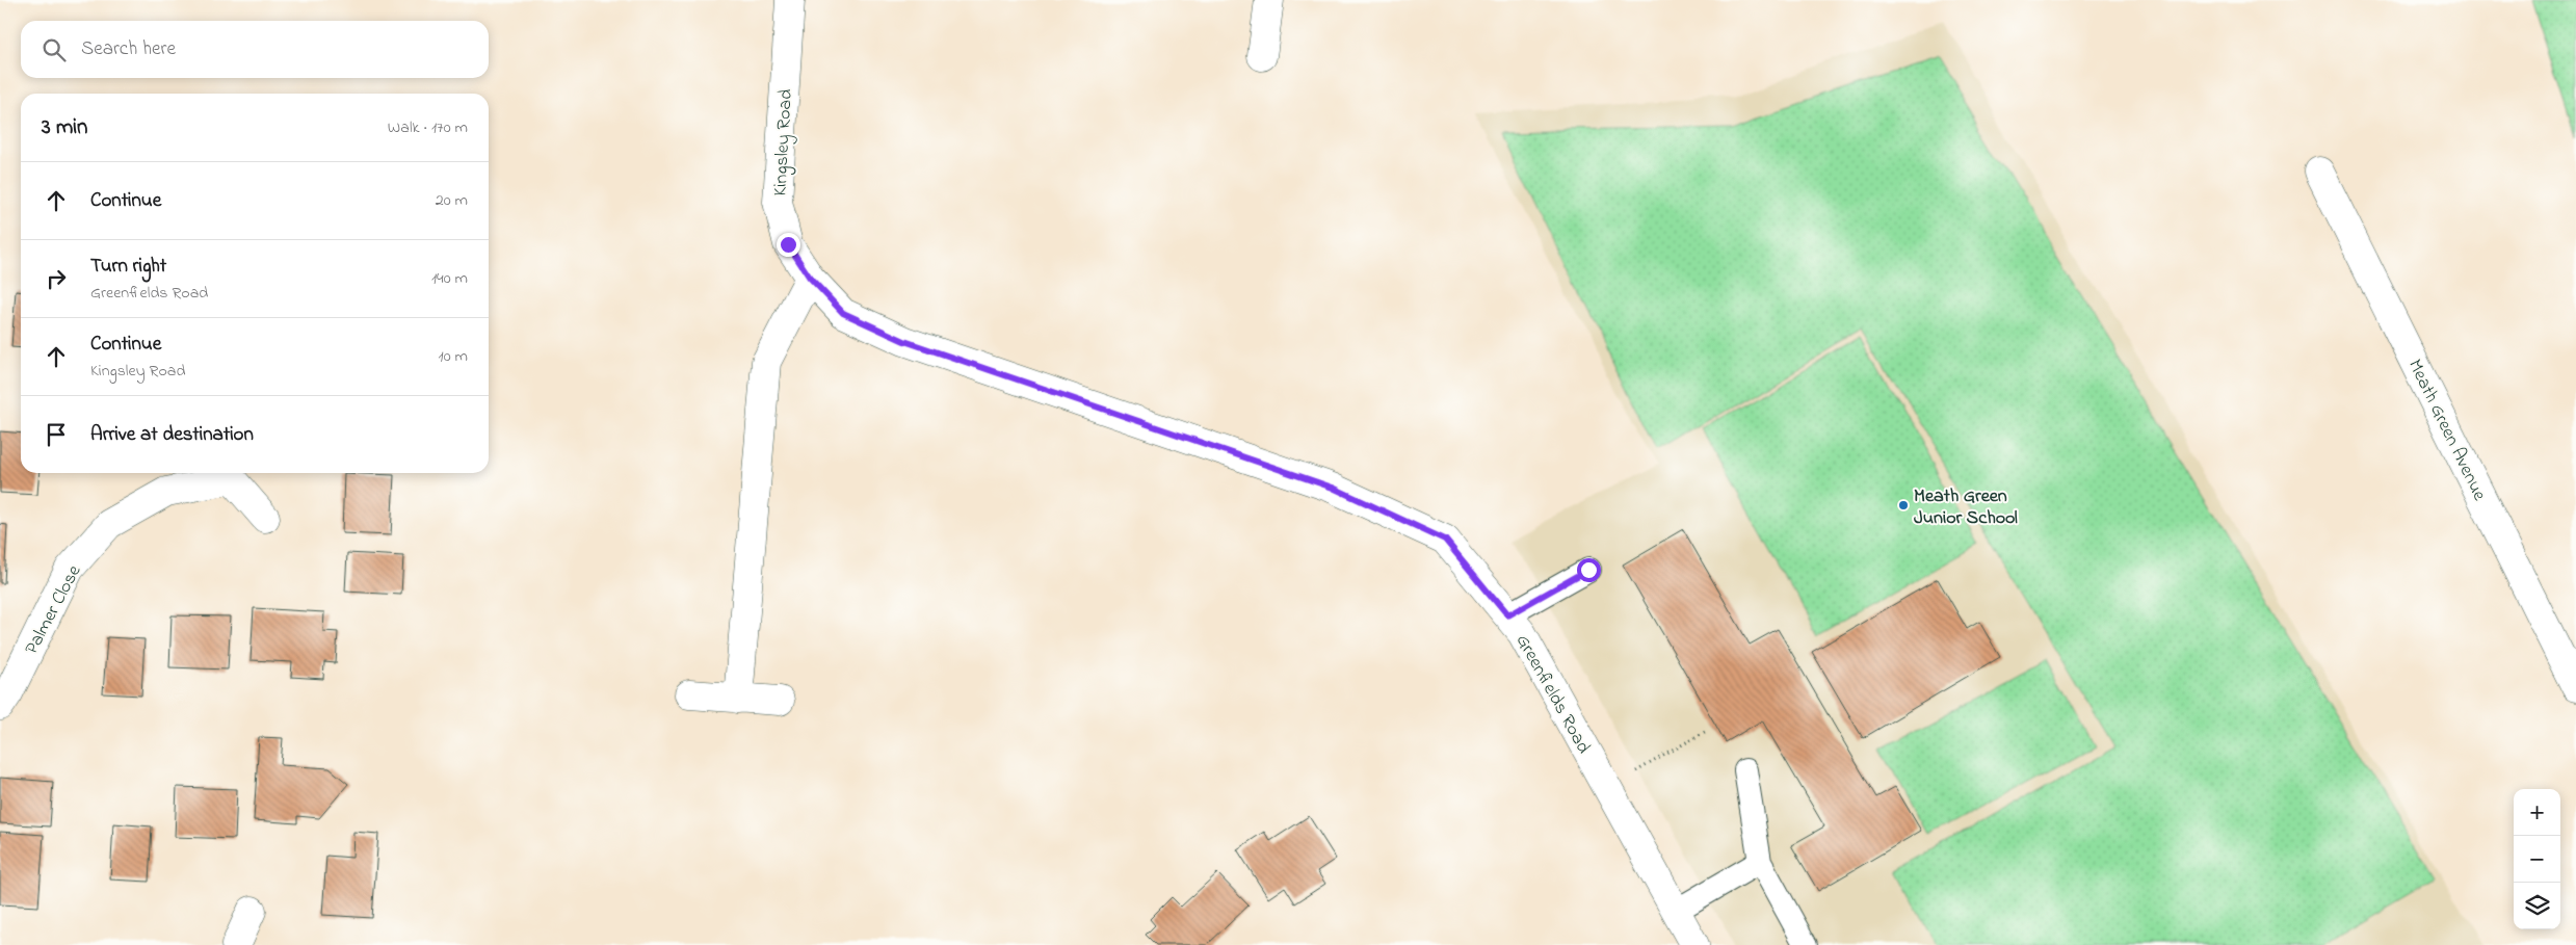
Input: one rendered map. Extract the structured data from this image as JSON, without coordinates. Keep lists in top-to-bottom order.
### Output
{
  "streets": {
    "street": [
      "Kingsley Road",
      "Meath Green Avenue",
      "Palmer Close",
      "Greenfields Road"
    ]
  },
  "crossings": [
    ["Kingsley Road", "Greenfields Road"]
  ],
  "places": ["Meath Green Junior School"],
  "page": {
    "search": "Search here",
    "heading": ["3 min", "Walk · 170 m"],
    "list": [
      ["Continue", "20 m"],
      ["Turn right", "Greenfields Road", "140 m"],
      ["Continue", "Kingsley Road", "10 m"],
      "Arrive at destination"
    ],
    "map_buttons": ["+", "−"]
  }
}
